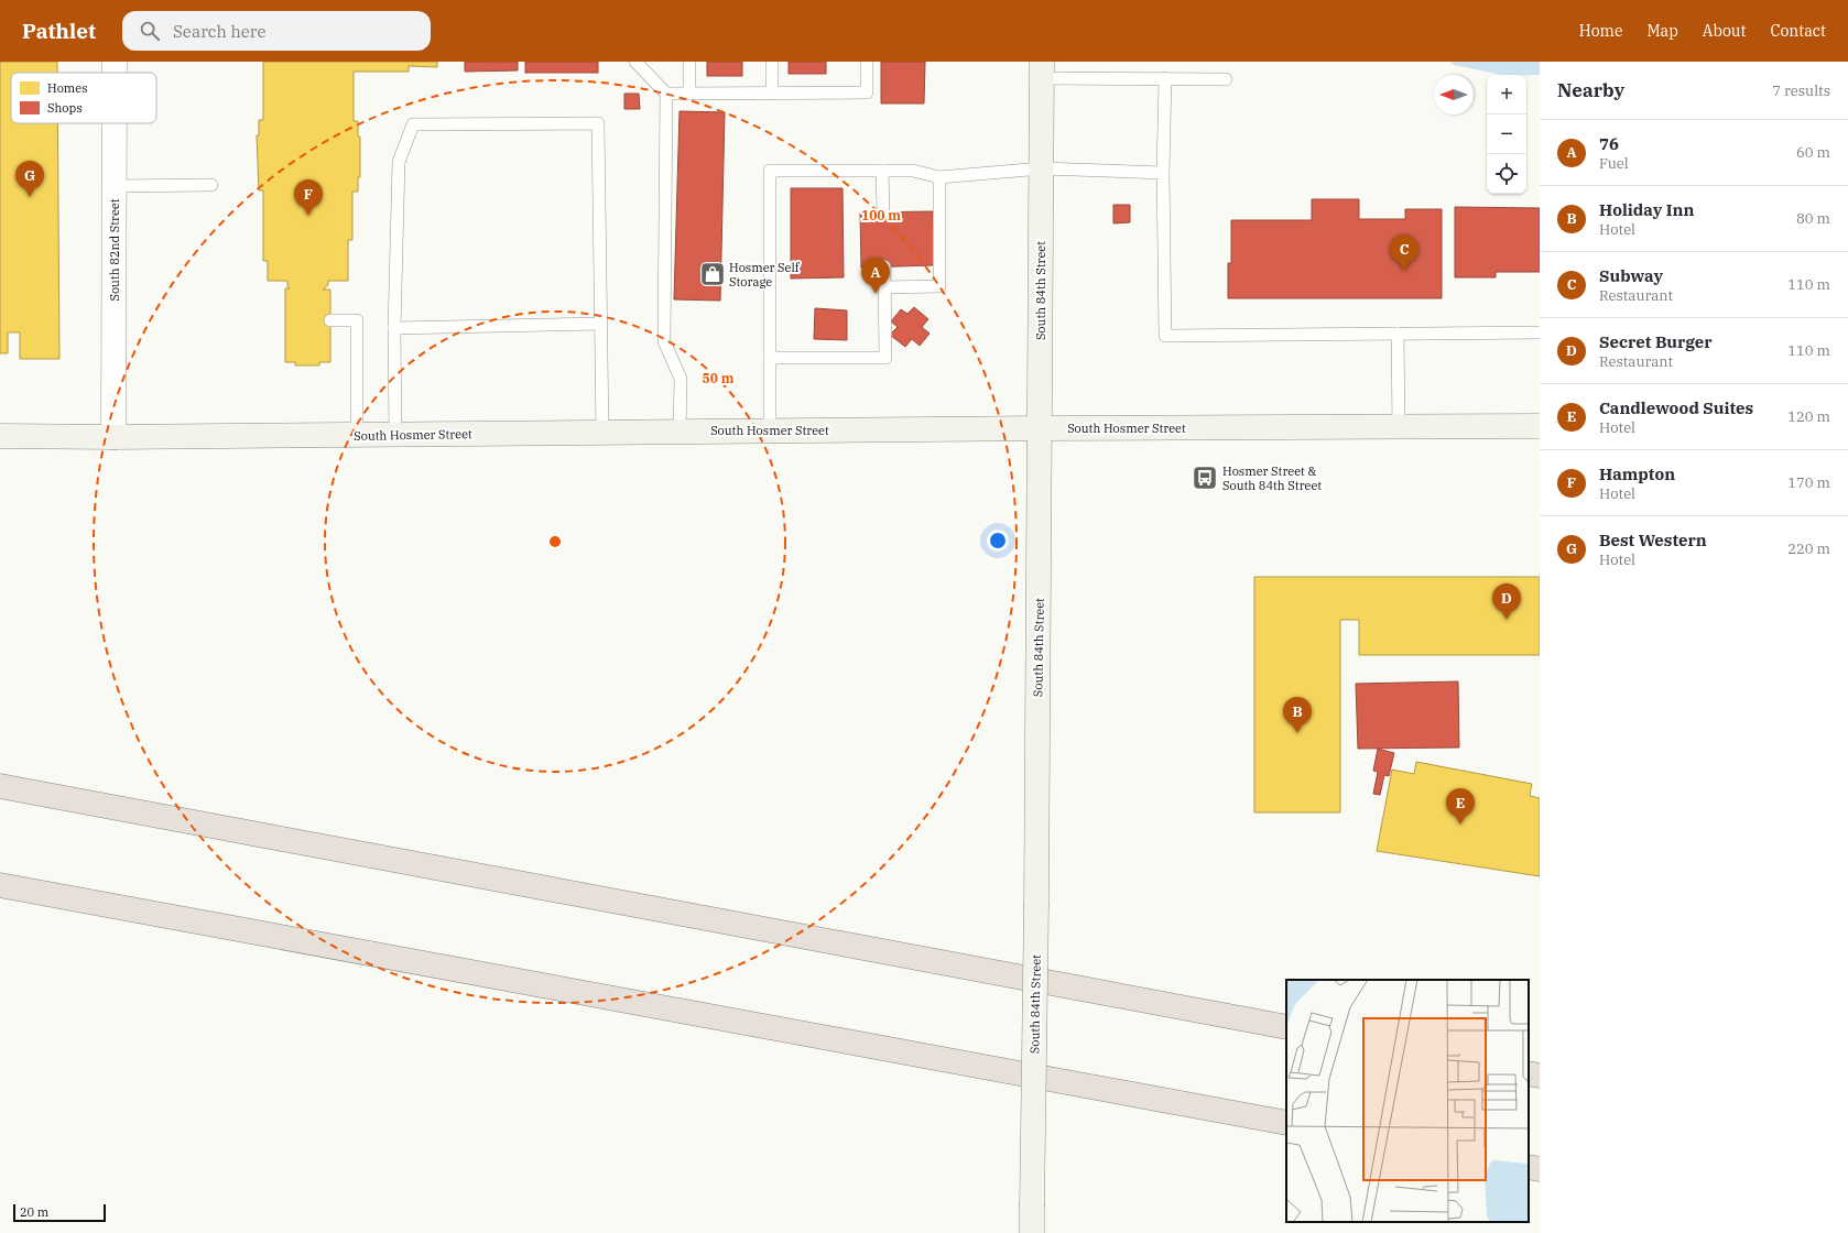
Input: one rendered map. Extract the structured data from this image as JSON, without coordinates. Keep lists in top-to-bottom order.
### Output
{
  "streets": {
    "main road": ["South 84th Street", "South Hosmer Street"],
    "street": ["South 82nd Street"]
  },
  "crossings": [
    ["South 82nd Street", "South Hosmer Street"],
    ["South 84th Street", "South Hosmer Street"]
  ],
  "places": {
    "shop": ["Hosmer Self Storage"],
    "bus stop": ["Hosmer Street & South 84th Street"]
  },
  "legend": ["Homes", "Shops"],
  "scale_bar": "20 m",
  "north": "left",
  "page": {
    "header": "Pathlet",
    "search": "Search here",
    "nav": [
      "Home",
      "Map",
      "About",
      "Contact"
    ],
    "heading": ["Nearby", "7 results"],
    "map_buttons": ["+", "−"],
    "list": [
      {
        "mark": "A",
        "name": "76",
        "note": "Fuel",
        "value": "60 m"
      },
      {
        "mark": "B",
        "name": "Holiday Inn",
        "note": "Hotel",
        "value": "80 m"
      },
      {
        "mark": "C",
        "name": "Subway",
        "note": "Restaurant",
        "value": "110 m"
      },
      {
        "mark": "D",
        "name": "Secret Burger",
        "note": "Restaurant",
        "value": "110 m"
      },
      {
        "mark": "E",
        "name": "Candlewood Suites",
        "note": "Hotel",
        "value": "120 m"
      },
      {
        "mark": "F",
        "name": "Hampton",
        "note": "Hotel",
        "value": "170 m"
      },
      {
        "mark": "G",
        "name": "Best Western",
        "note": "Hotel",
        "value": "220 m"
      }
    ],
    "pins": [
      "G",
      "F",
      "C",
      "A",
      "D",
      "B",
      "E"
    ],
    "scale": "20 m"
  },
  "rings": ["100 m", "50 m"]
}
